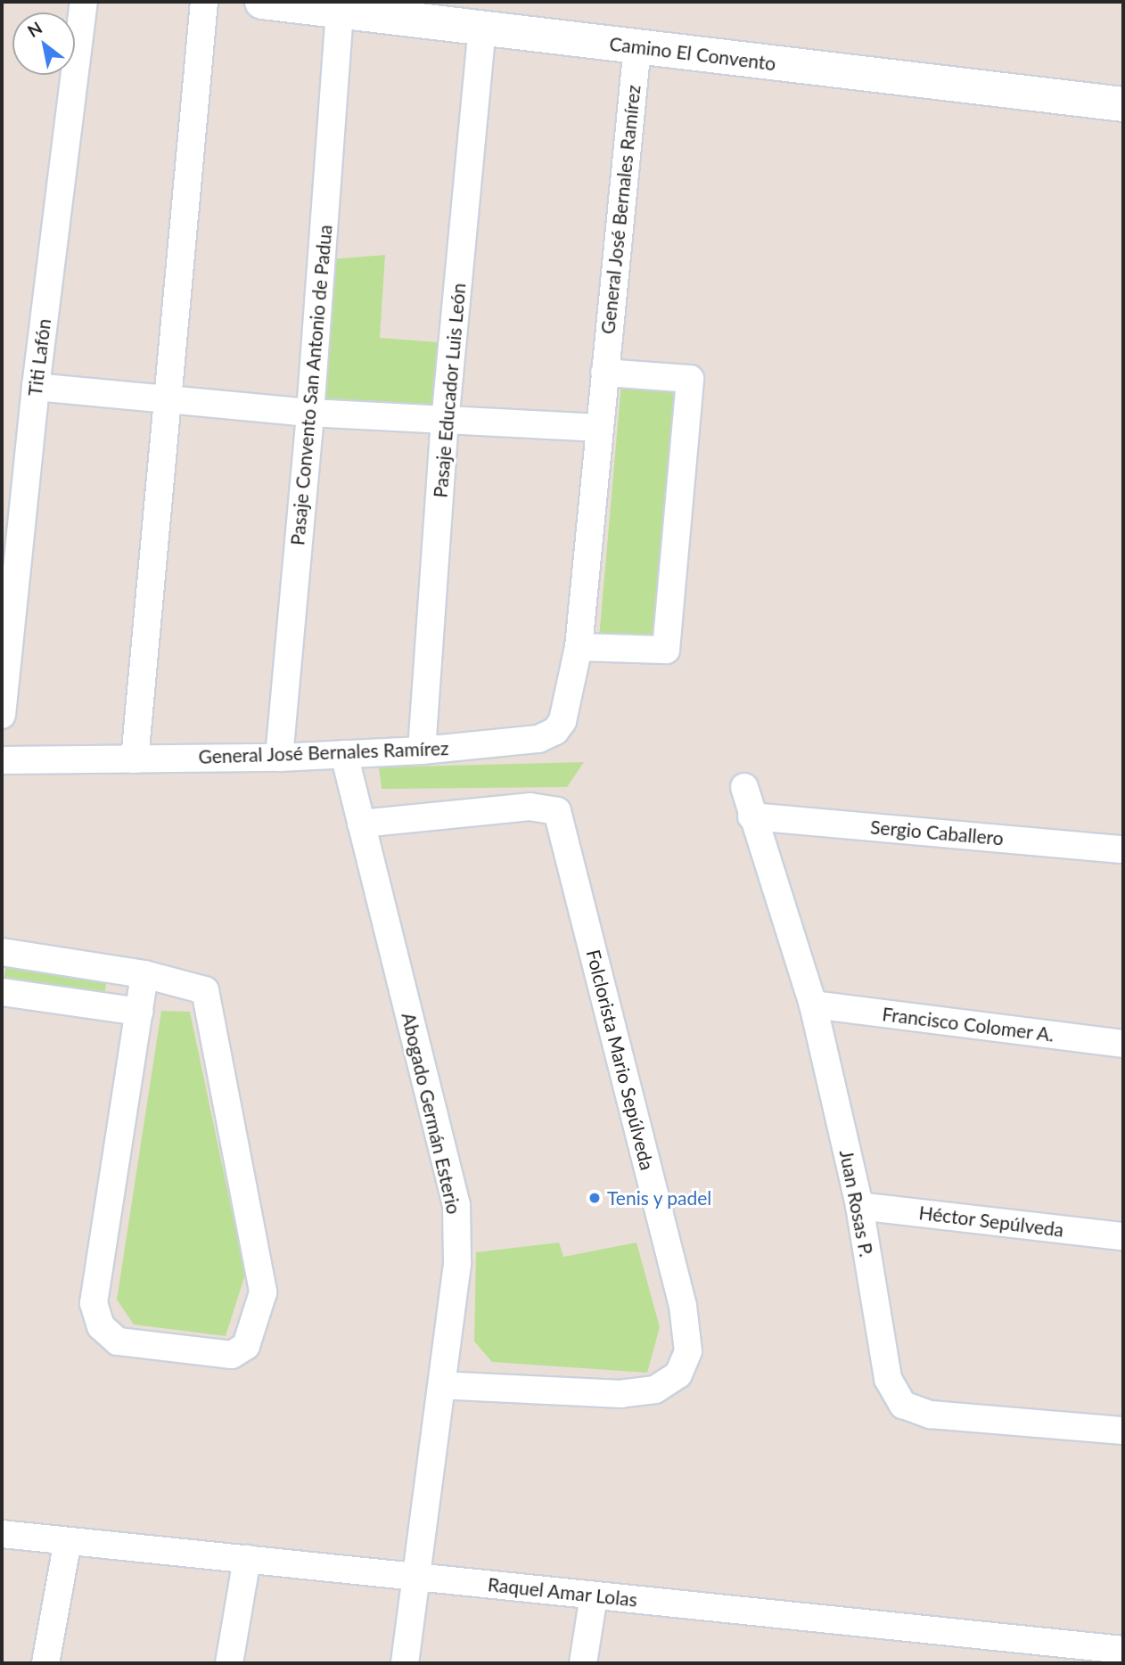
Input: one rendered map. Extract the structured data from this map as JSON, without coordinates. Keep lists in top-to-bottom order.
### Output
{
  "streets": {
    "street": [
      "Camino El Convento",
      "General José Bernales Ramírez",
      "Titi Lafón",
      "Pasaje Convento San Antonio de Padua",
      "Pasaje Educador Luis León",
      "Sergio Caballero",
      "Francisco Colomer A.",
      "Folclorista Mario Sepúlveda",
      "Abogado Germán Esterio",
      "Juan Rosas P.",
      "Héctor Sepúlveda",
      "Raquel Amar Lolas"
    ]
  },
  "crossings": [
    ["Camino El Convento", "General José Bernales Ramírez"],
    ["Camino El Convento", "Pasaje Convento San Antonio de Padua"],
    ["Camino El Convento", "Pasaje Educador Luis León"],
    ["General José Bernales Ramírez", "Pasaje Convento San Antonio de Padua"],
    ["General José Bernales Ramírez", "Pasaje Educador Luis León"],
    ["General José Bernales Ramírez", "Abogado Germán Esterio"],
    ["Sergio Caballero", "Juan Rosas P."],
    ["Francisco Colomer A.", "Juan Rosas P."],
    ["Folclorista Mario Sepúlveda", "Abogado Germán Esterio"],
    ["Abogado Germán Esterio", "Raquel Amar Lolas"],
    ["Juan Rosas P.", "Héctor Sepúlveda"]
  ],
  "places": ["Tenis y padel"],
  "north": "top left"
}
